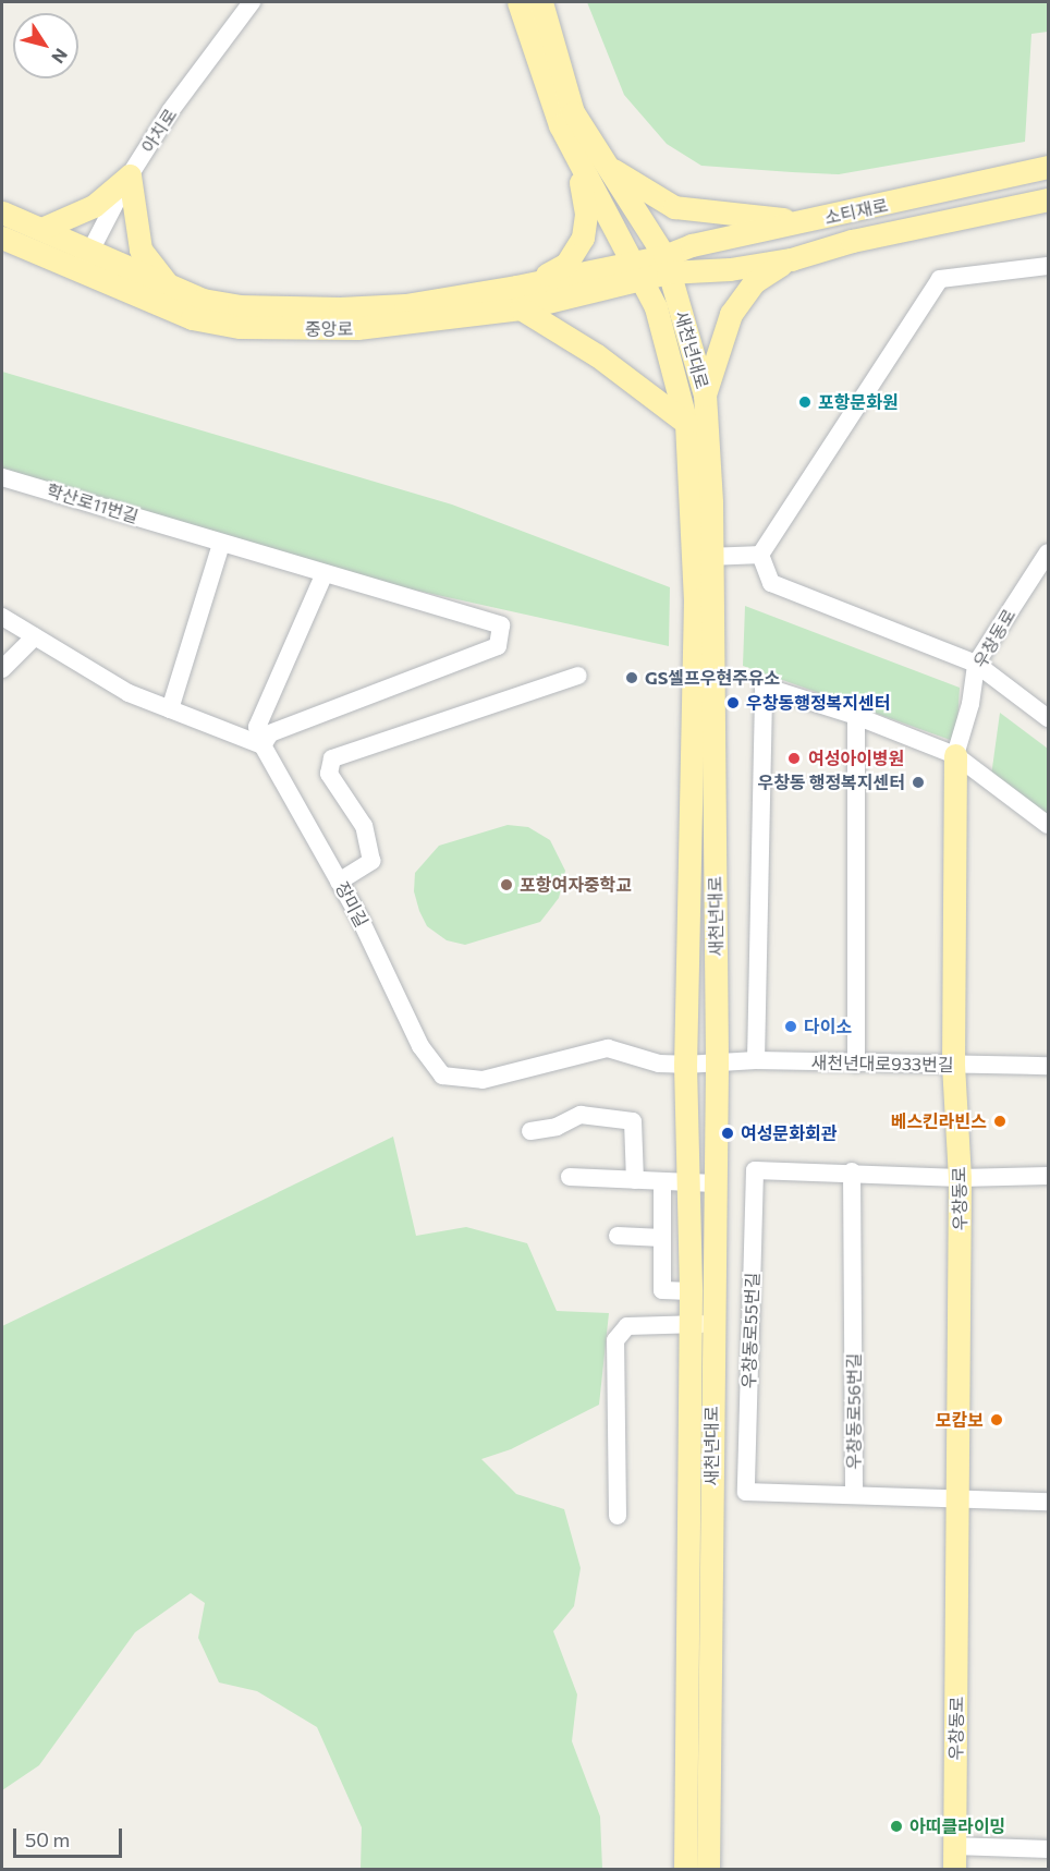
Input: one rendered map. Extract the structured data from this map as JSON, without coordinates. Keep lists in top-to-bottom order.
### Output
{
  "streets": {
    "main road": [
      "소티재로",
      "중앙로",
      "새천년대로",
      "우창동로"
    ],
    "street": [
      "아치로",
      "학산로11번길",
      "장미길",
      "새천년대로933번길",
      "우창동로55번길",
      "우창동로56번길"
    ]
  },
  "crossings": [
    ["아치로", "중앙로"],
    ["소티재로", "중앙로"],
    ["소티재로", "새천년대로"],
    ["중앙로", "새천년대로"],
    ["새천년대로", "장미길"],
    ["새천년대로", "새천년대로933번길"],
    ["학산로11번길", "장미길"],
    ["우창동로", "새천년대로933번길"],
    ["장미길", "새천년대로933번길"],
    ["우창동로55번길", "우창동로56번길"]
  ],
  "places": [
    "포항문화원",
    "GS셀프우현주유소",
    "우창동행정복지센터",
    "여성아이병원",
    "우창동 행정복지센터",
    "포항여자중학교",
    "다이소",
    "베스킨라빈스",
    "여성문화회관",
    "모캄보",
    "아띠클라이밍"
  ],
  "scale_bar": "50 m",
  "north": "bottom right"
}
